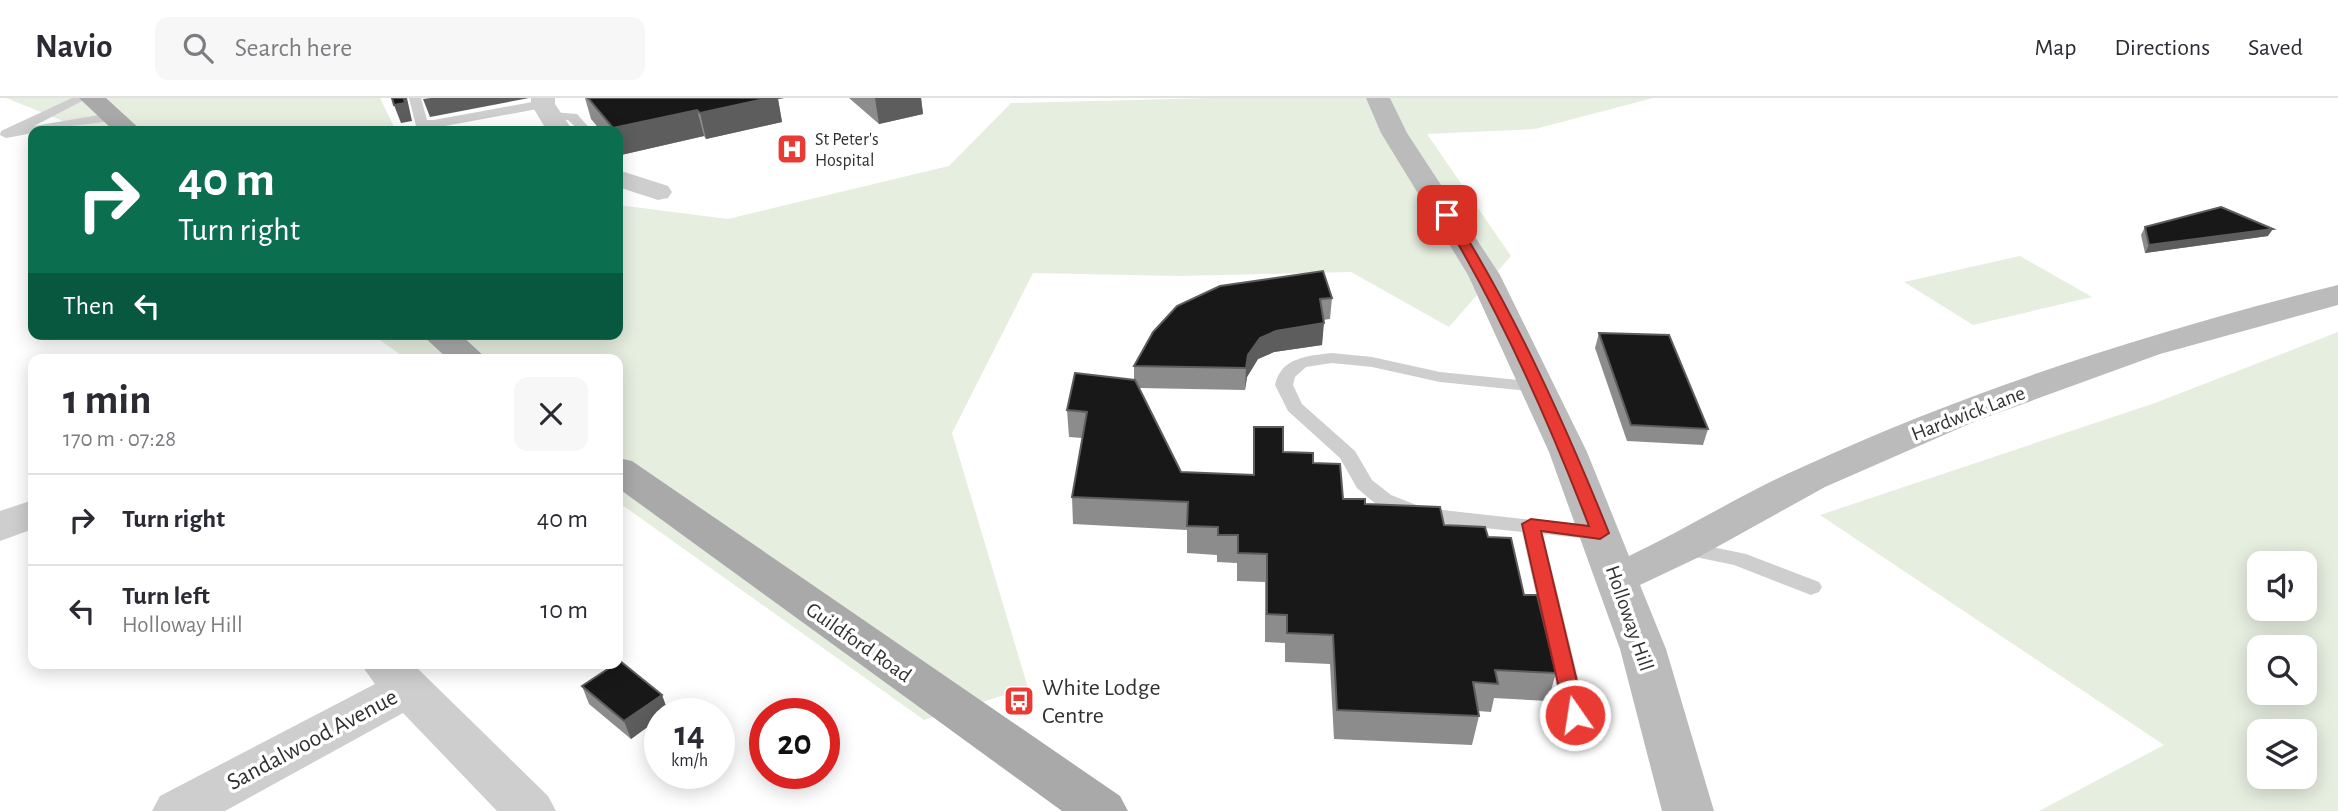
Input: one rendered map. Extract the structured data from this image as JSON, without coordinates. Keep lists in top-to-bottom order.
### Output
{
  "streets": {
    "main road": ["Hardwick Lane", "Holloway Hill", "Guildford Road"],
    "street": ["Sandalwood Avenue"]
  },
  "crossings": [
    ["Hardwick Lane", "Holloway Hill"]
  ],
  "places": {
    "hospital": ["St Peter's Hospital"],
    "bus stop": ["White Lodge Centre"]
  },
  "page": {
    "header": "Navio",
    "search": "Search here",
    "nav": ["Map", "Directions", "Saved"],
    "turn": ["40 m", "Turn right"],
    "then": "Then",
    "heading": ["1 min", "170 m · 07:28"],
    "list": [
      {
        "name": "Turn right",
        "value": "40 m"
      },
      {
        "name": "Turn left",
        "note": "Holloway Hill",
        "value": "10 m"
      }
    ],
    "speed": "14 km/h",
    "limit": "20"
  }
}
